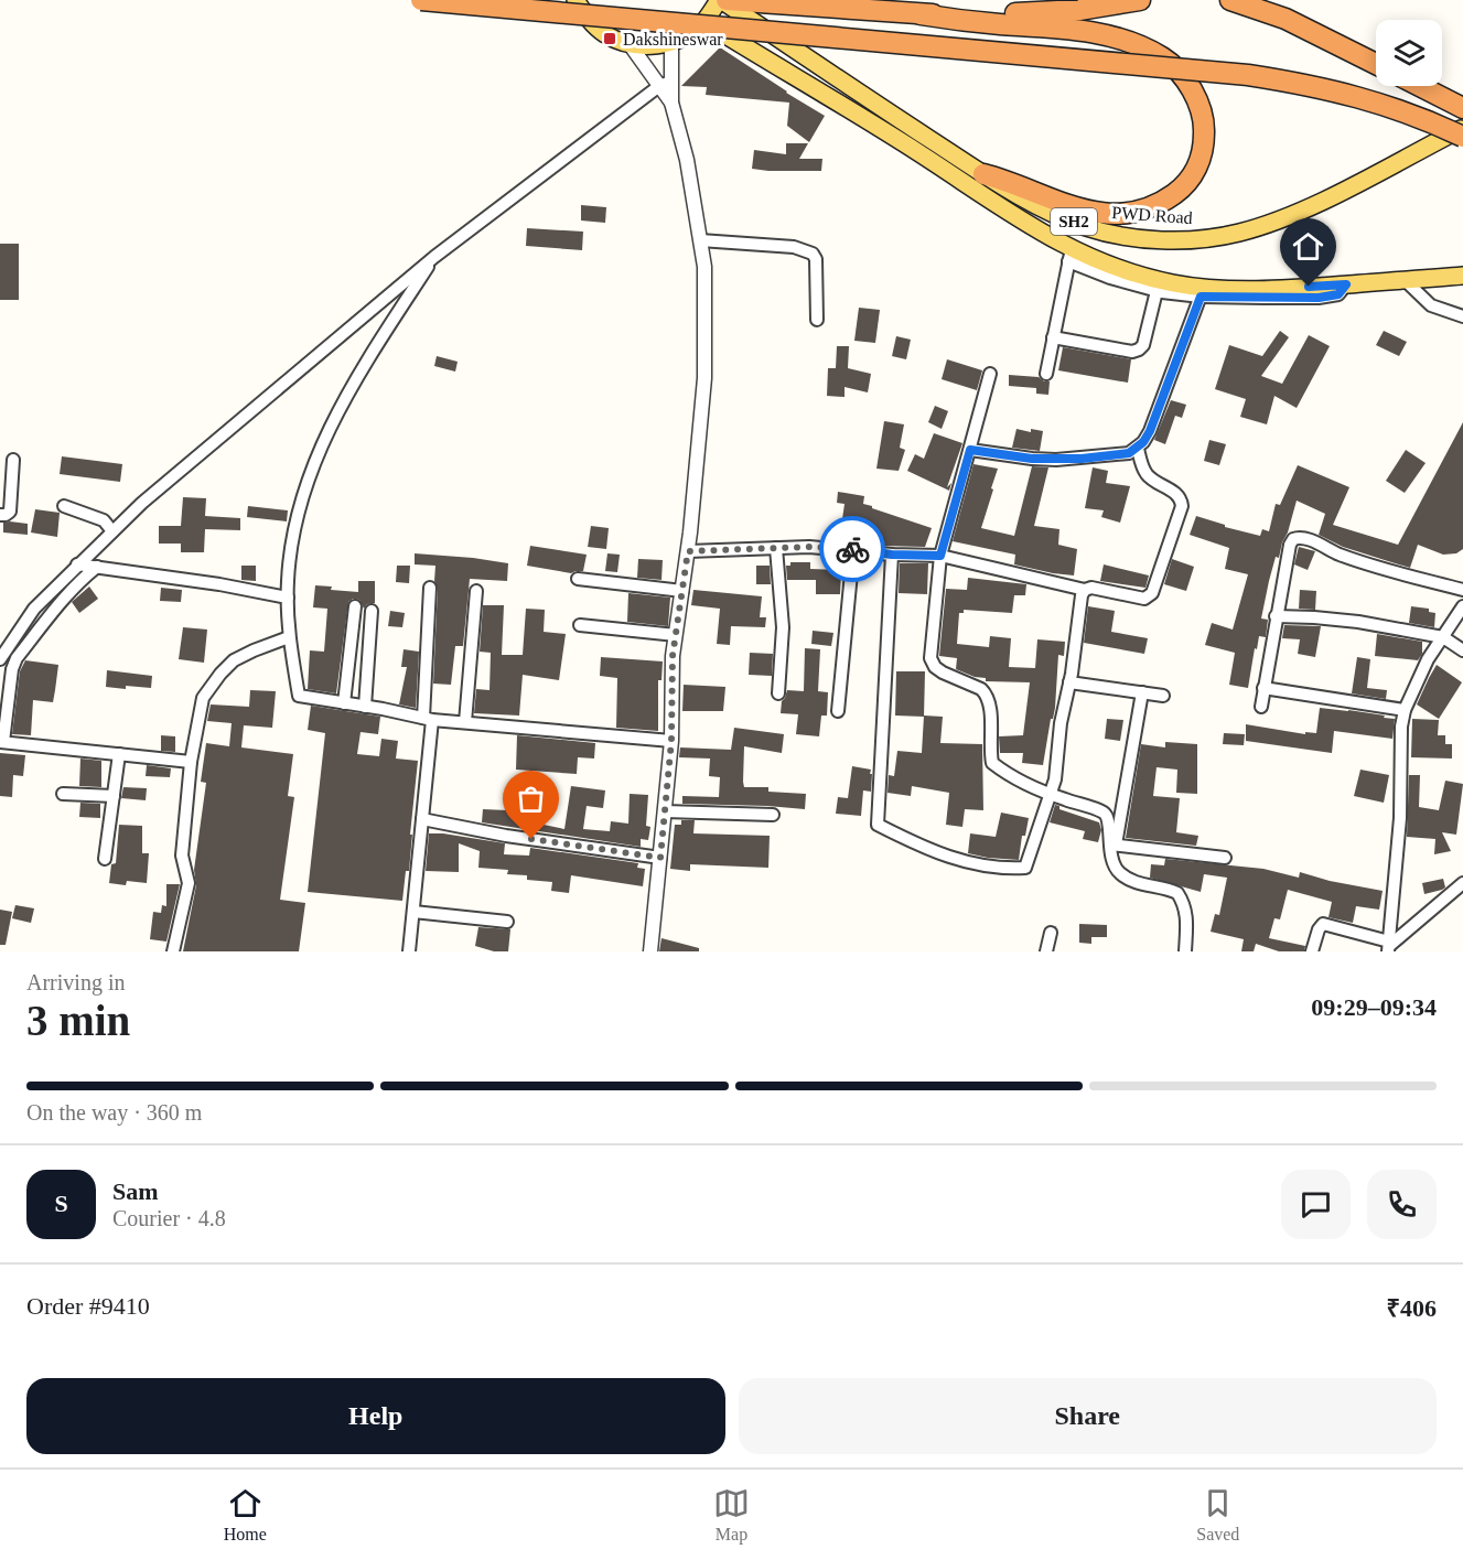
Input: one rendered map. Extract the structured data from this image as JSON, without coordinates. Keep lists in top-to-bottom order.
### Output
{
  "streets": {
    "main road": ["PWD Road", "SH2"]
  },
  "crossings": [
    ["PWD Road", "SH2"]
  ],
  "places": {
    "transit": ["Dakshineswar"]
  },
  "page": {
    "heading": ["3 min", "Arriving in", "09:29–09:34"],
    "panel": [
      "Sam",
      "Courier · 4.8",
      "Order #9410",
      "₹406"
    ],
    "bar": "On the way · 360 m",
    "round": "S",
    "buttons": ["Help", "Share"],
    "tabs": ["Home", "Map", "Saved"]
  }
}
